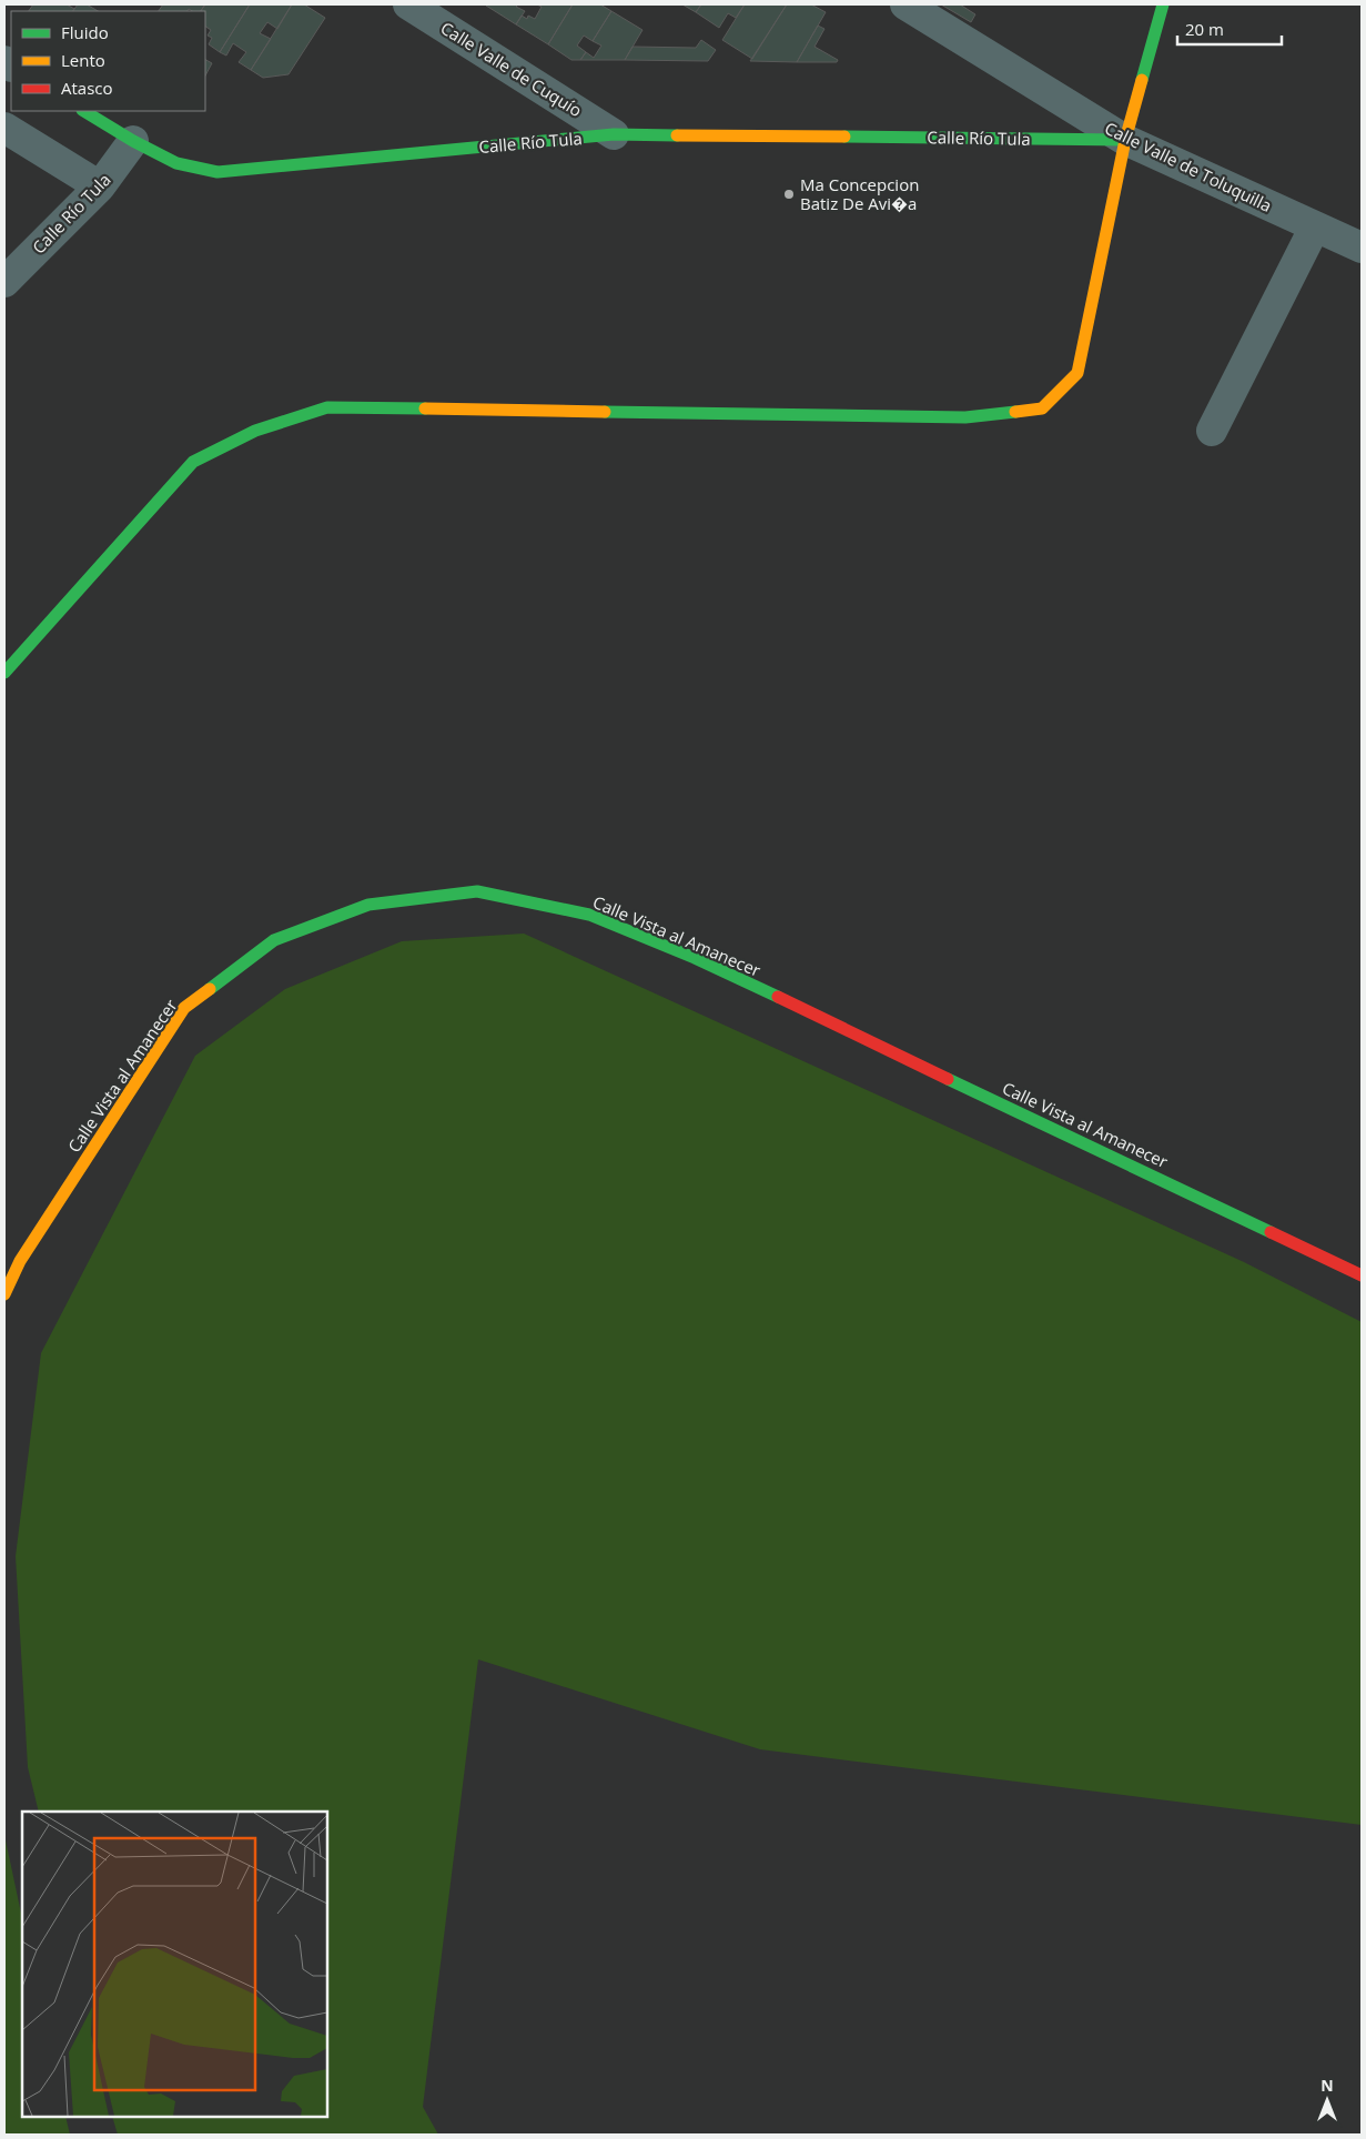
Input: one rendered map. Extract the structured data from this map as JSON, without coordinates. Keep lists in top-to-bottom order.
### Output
{
  "streets": {
    "street": [
      "Calle Valle de Cuquío",
      "Calle Río Tula",
      "Calle Valle de Toluquilla",
      "Calle Vista al Amanecer"
    ]
  },
  "crossings": [
    ["Calle Valle de Cuquío", "Calle Río Tula"],
    ["Calle Río Tula", "Calle Valle de Toluquilla"]
  ],
  "places": ["Ma Concepcion Batiz De Avi�a"],
  "legend": ["Fluido", "Lento", "Atasco"],
  "scale_bar": "20 m",
  "north": "top"
}
